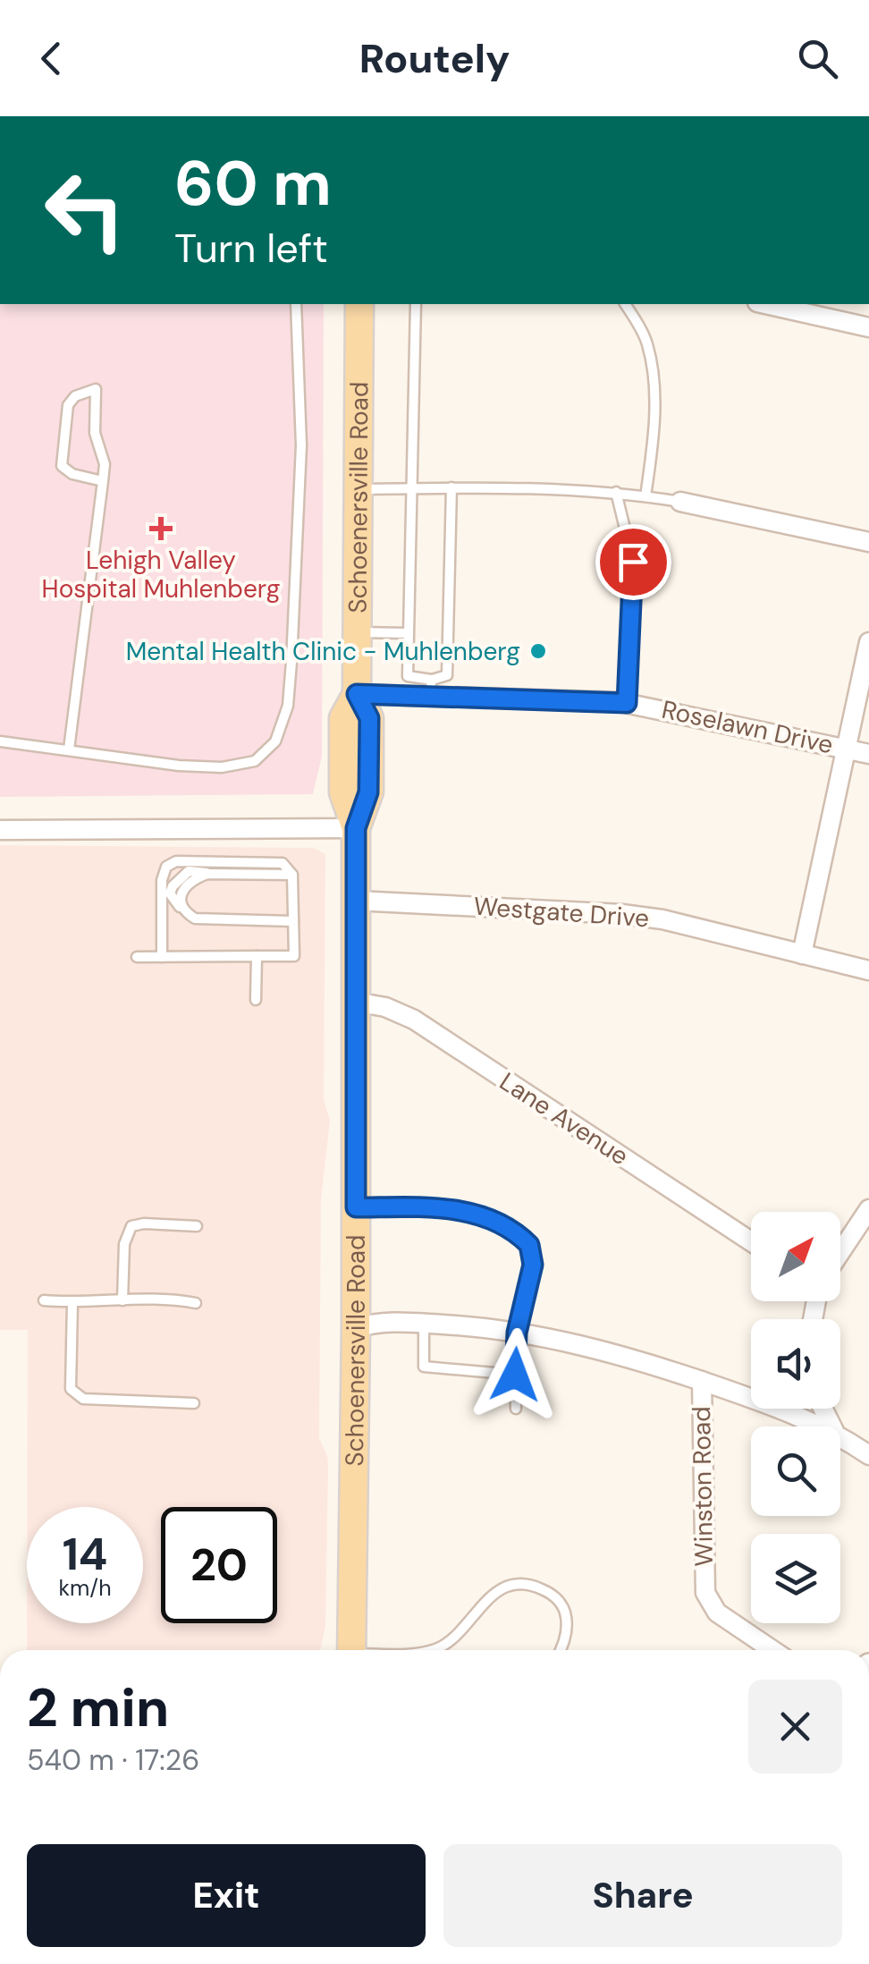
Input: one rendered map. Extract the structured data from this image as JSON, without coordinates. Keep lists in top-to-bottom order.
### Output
{
  "streets": {
    "main road": ["Schoenersville Road"],
    "street": [
      "Roselawn Drive",
      "Westgate Drive",
      "Lane Avenue",
      "Winston Road"
    ]
  },
  "crossings": [
    ["Schoenersville Road", "Roselawn Drive"],
    ["Schoenersville Road", "Westgate Drive"],
    ["Schoenersville Road", "Lane Avenue"]
  ],
  "places": {
    "health": ["Lehigh Valley Hospital Muhlenberg"],
    "other": ["Mental Health Clinic - Muhlenberg"]
  },
  "north": "top right",
  "page": {
    "header": "Routely",
    "turn": ["60 m", "Turn left"],
    "speed": "14 km/h",
    "limit": "20",
    "heading": ["2 min", "540 m · 17:26"],
    "buttons": ["Exit", "Share"]
  }
}
